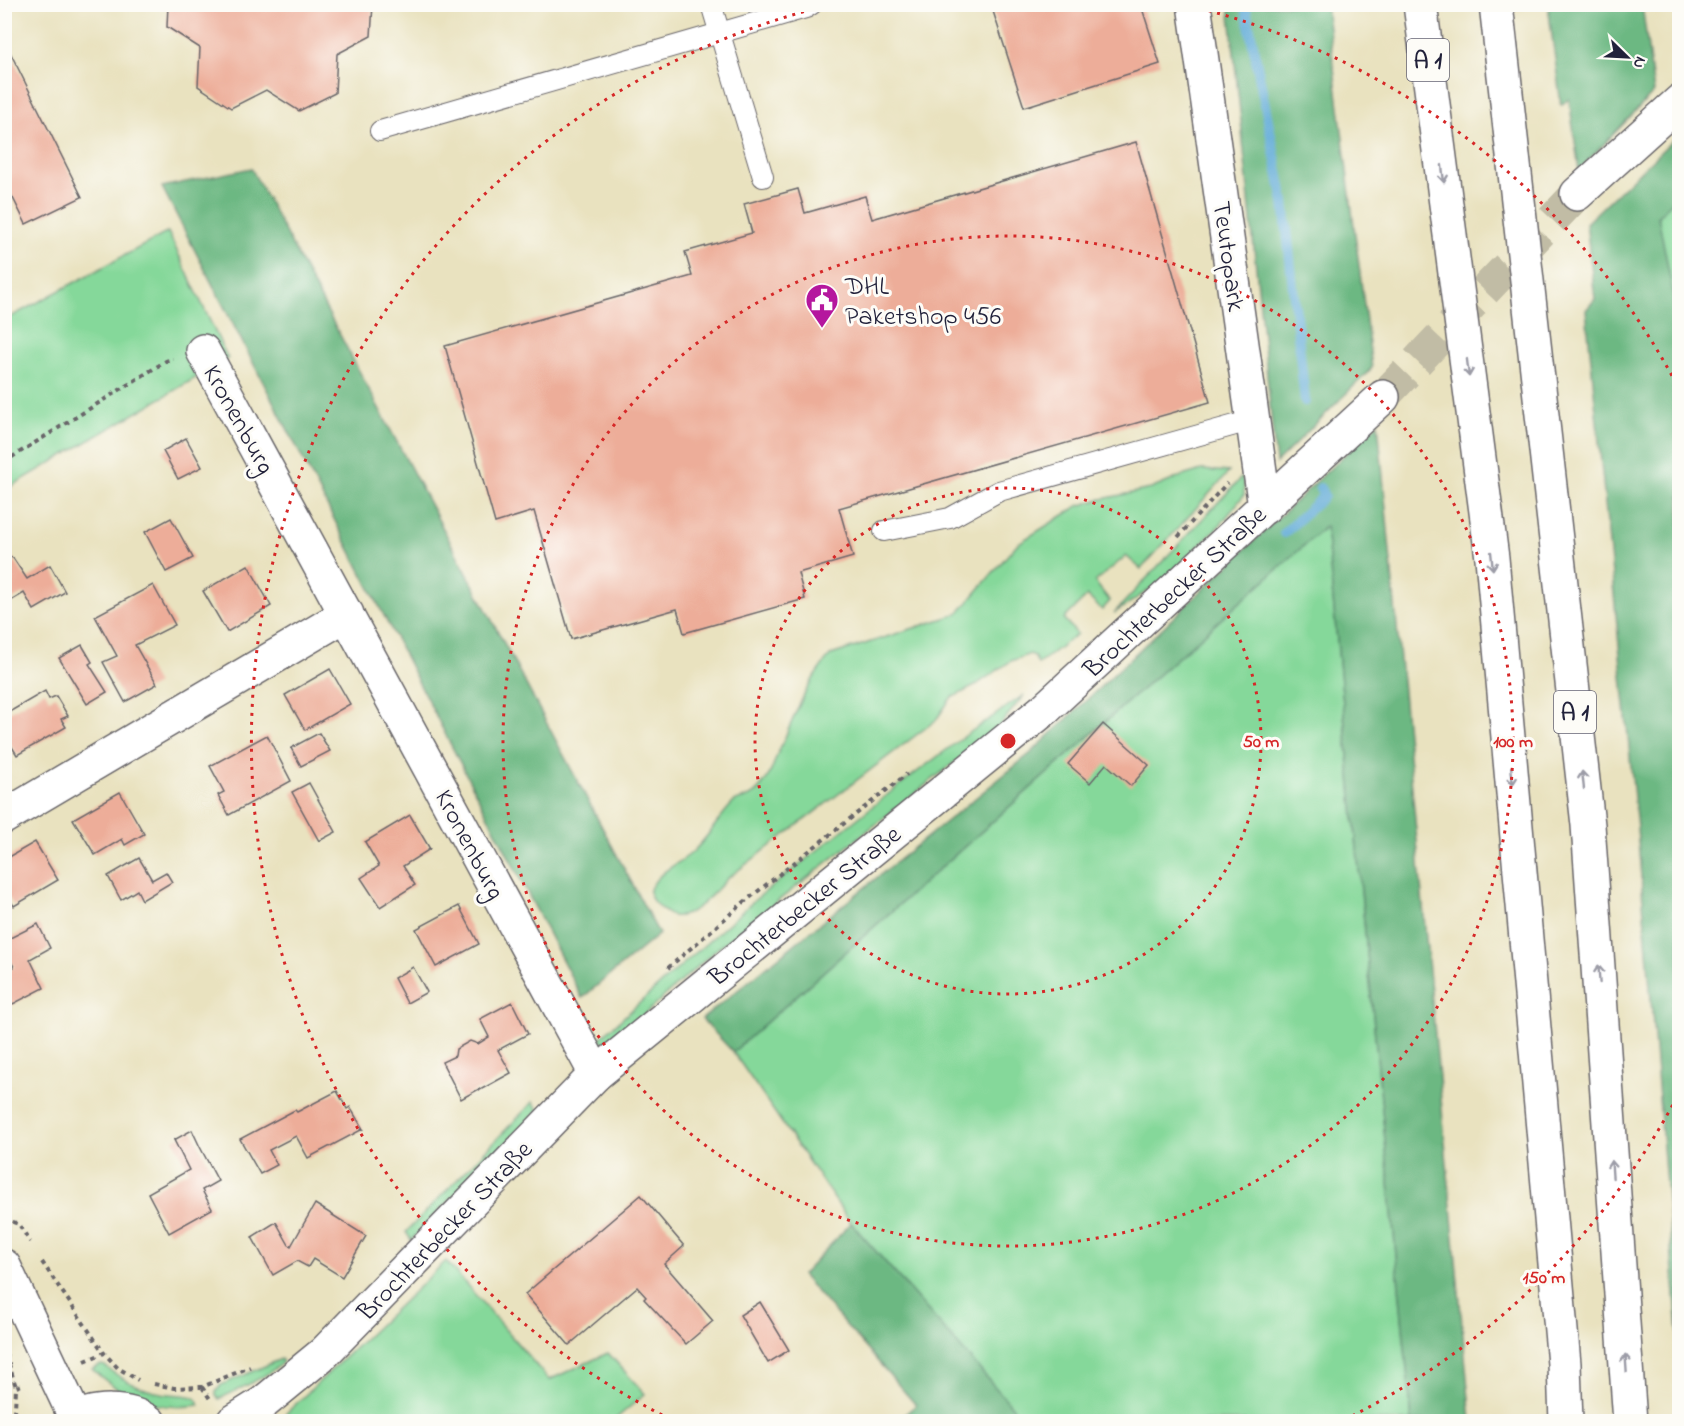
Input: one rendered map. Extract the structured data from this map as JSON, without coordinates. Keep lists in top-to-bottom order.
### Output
{
  "streets": {
    "main road": [
      "A 1",
      "Teutopark",
      "Kronenburg",
      "Brochterbecker Straße"
    ]
  },
  "crossings": [
    ["Teutopark", "Brochterbecker Straße"],
    ["Kronenburg", "Brochterbecker Straße"]
  ],
  "places": {
    "public building": ["DHL Paketshop 456"]
  },
  "north": "bottom right",
  "rings": ["50 m", "100 m", "150 m"]
}
